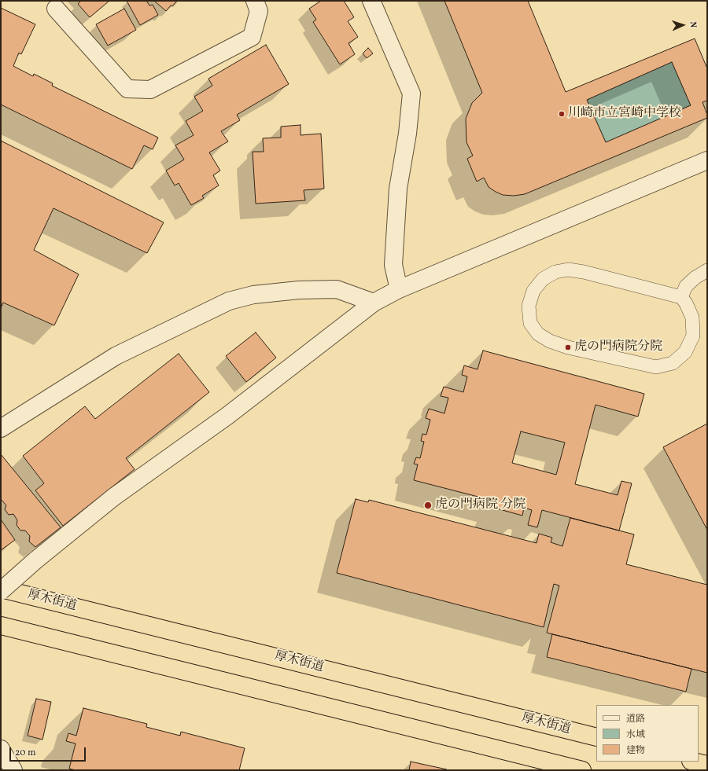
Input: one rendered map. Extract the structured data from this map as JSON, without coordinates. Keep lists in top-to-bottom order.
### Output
{
  "streets": {
    "highway": ["厚木街道"]
  },
  "places": ["川崎市立宮崎中学校", "虎の門病院分院", "虎の門病院 分院"],
  "legend": ["道路", "水域", "建物"],
  "scale_bar": "20 m",
  "north": "right"
}
